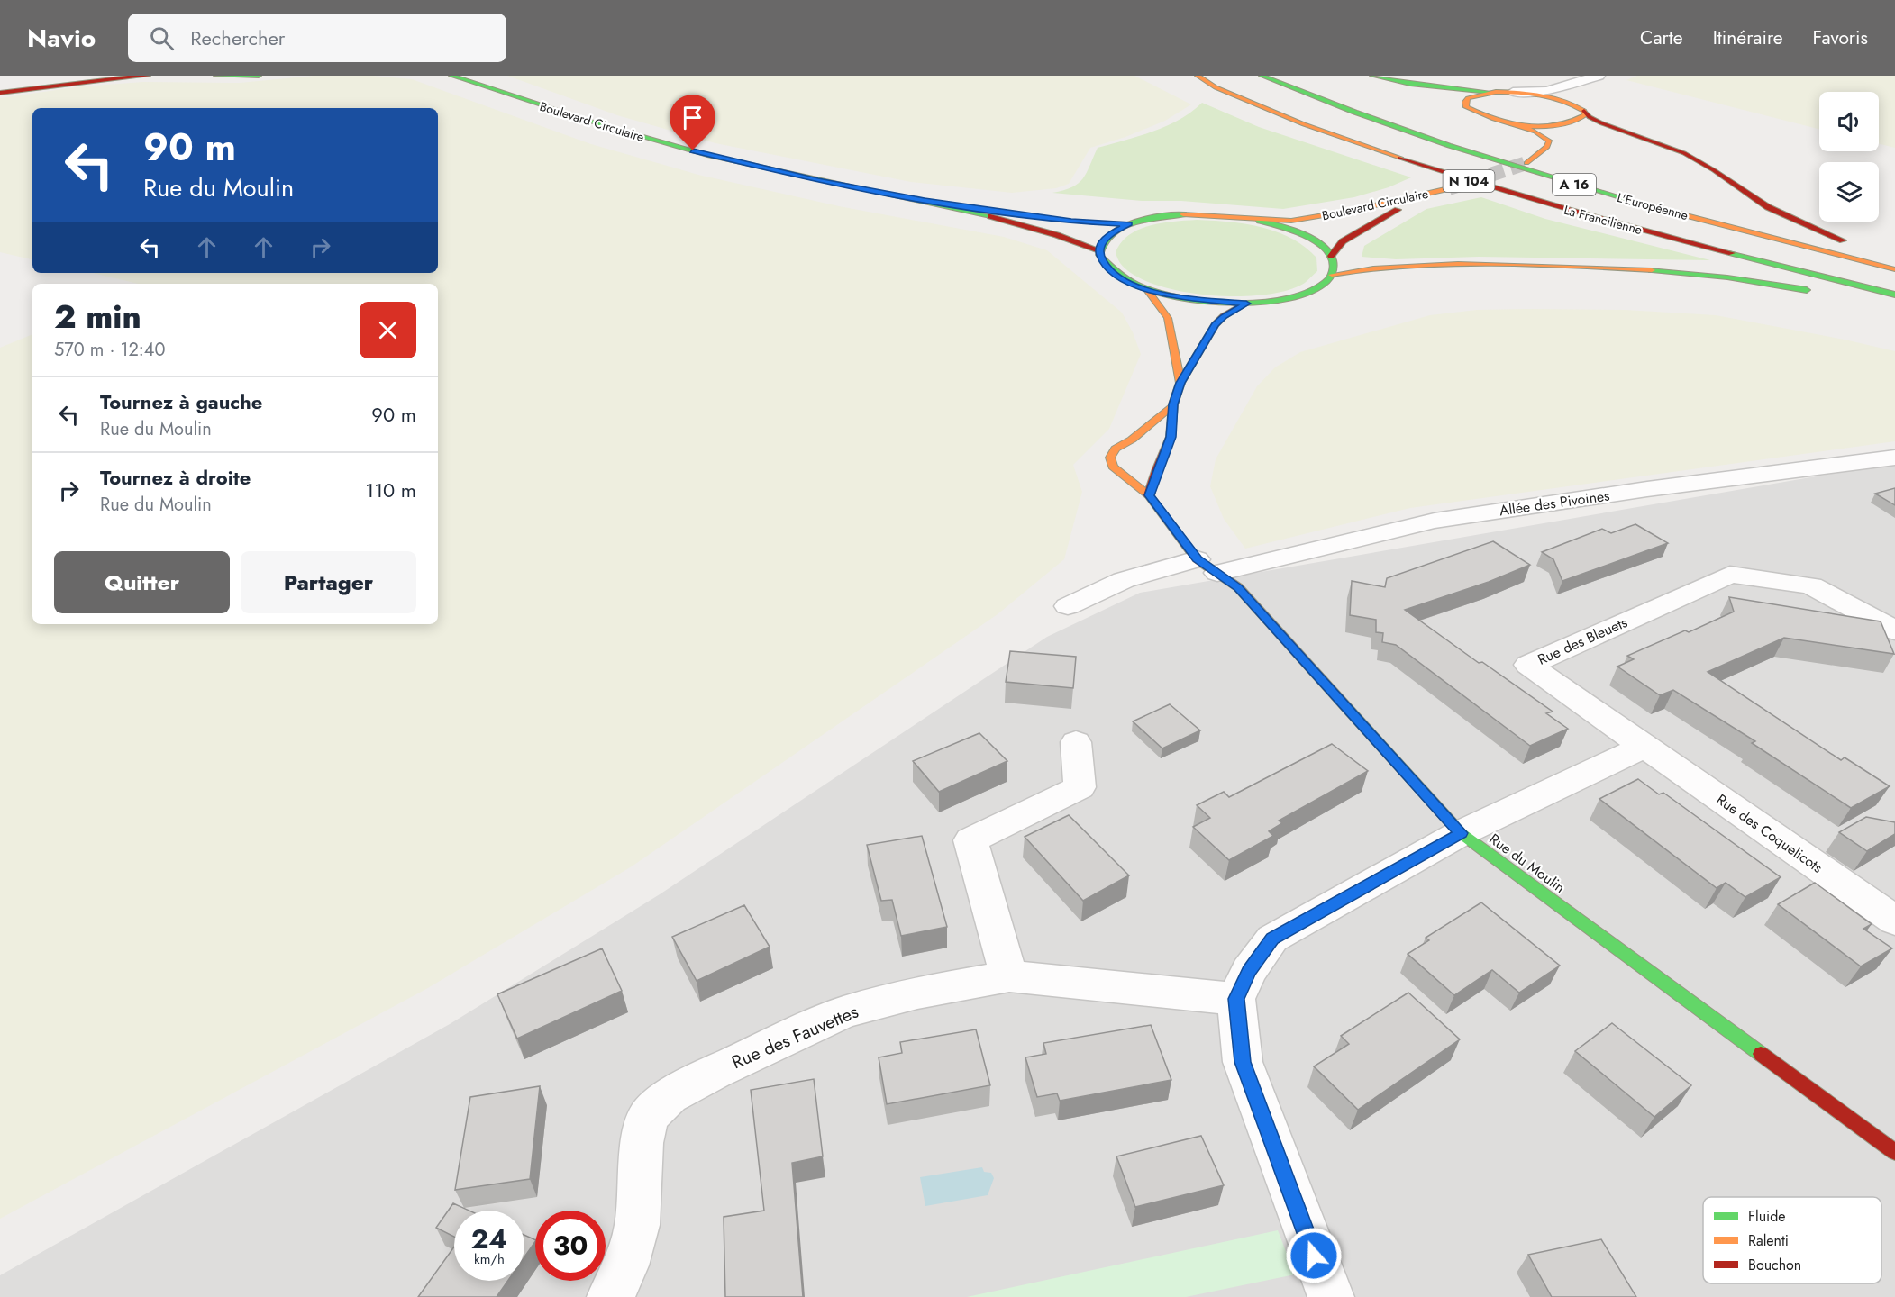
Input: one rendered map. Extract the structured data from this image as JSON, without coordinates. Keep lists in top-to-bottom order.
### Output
{
  "streets": {
    "main road": [
      "Boulevard Circulaire",
      "N 104",
      "A 16",
      "L'Européenne",
      "La Francilienne",
      "Rue du Moulin"
    ],
    "street": [
      "Allée des Pivoines",
      "Rue des Bleuets",
      "Rue des Coquelicots",
      "Rue des Fauvettes"
    ]
  },
  "crossings": [
    ["Allée des Pivoines", "Rue du Moulin"],
    ["Rue des Bleuets", "Rue des Coquelicots"]
  ],
  "legend": ["Fluide", "Ralenti", "Bouchon"],
  "page": {
    "header": "Navio",
    "search": "Rechercher",
    "nav": ["Carte", "Itinéraire", "Favoris"],
    "turn": ["90 m", "Rue du Moulin"],
    "heading": ["2 min", "570 m · 12:40"],
    "list": [
      {
        "name": "Tournez à gauche",
        "note": "Rue du Moulin",
        "value": "90 m"
      },
      {
        "name": "Tournez à droite",
        "note": "Rue du Moulin",
        "value": "110 m"
      }
    ],
    "buttons": ["Quitter", "Partager"],
    "speed": "24 km/h",
    "limit": "30"
  }
}
